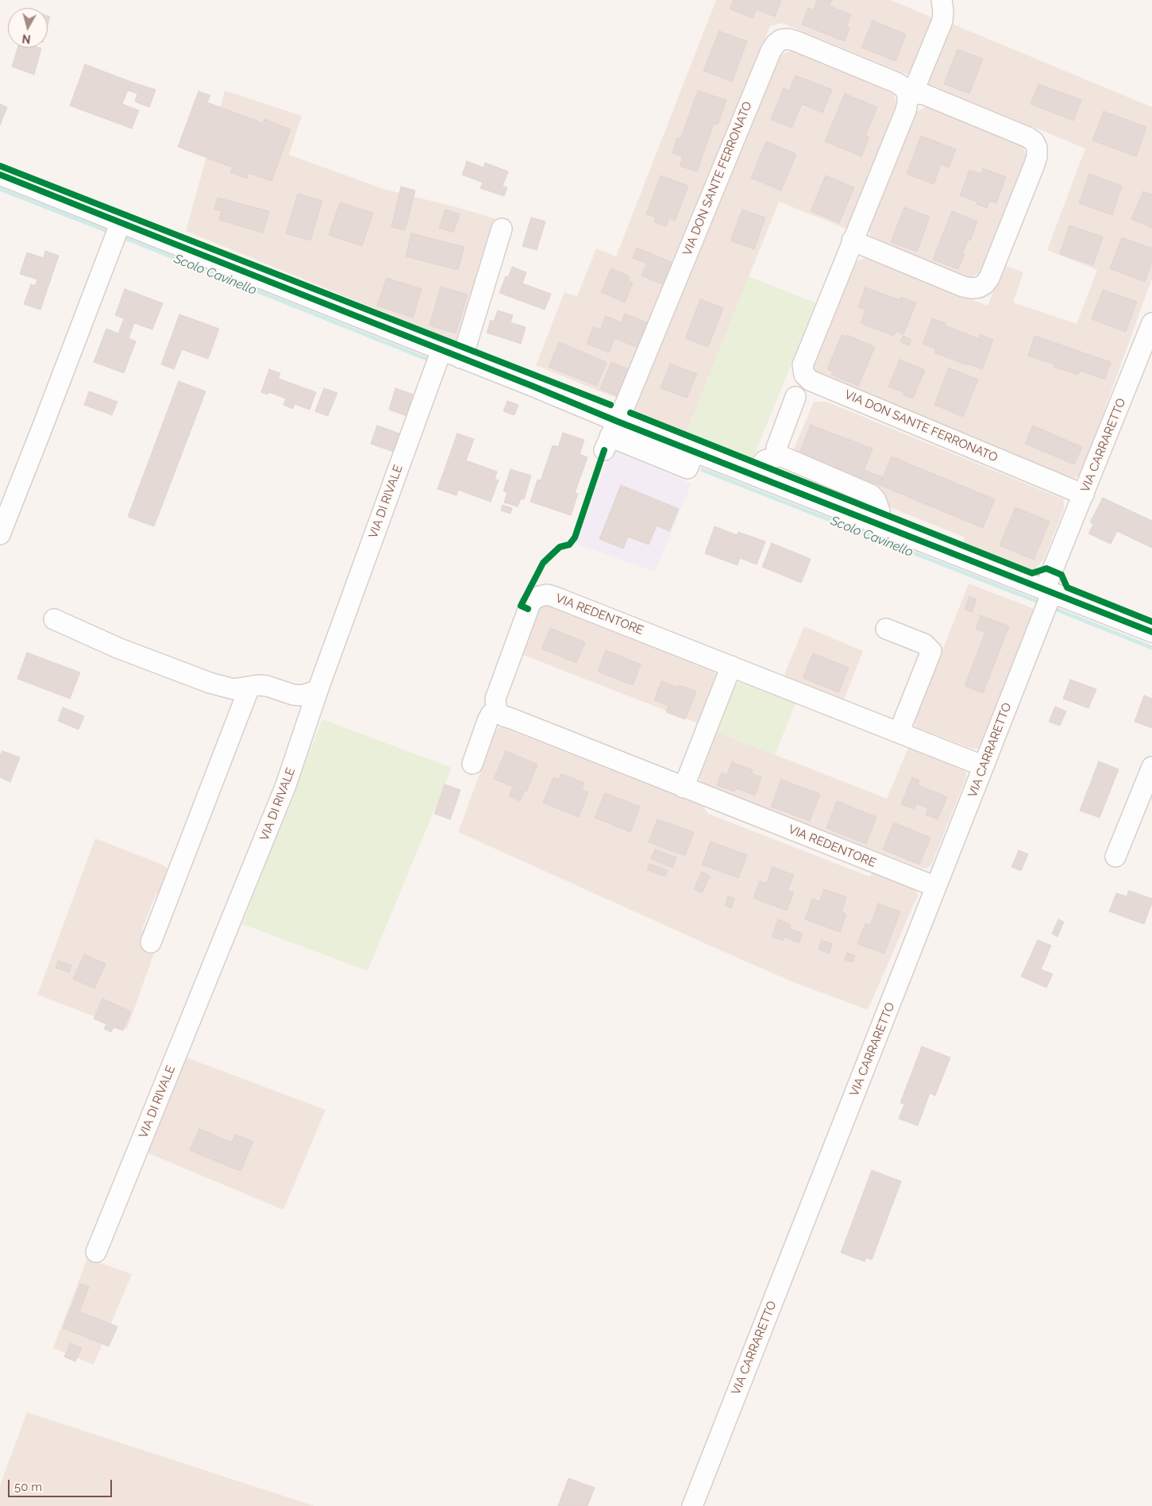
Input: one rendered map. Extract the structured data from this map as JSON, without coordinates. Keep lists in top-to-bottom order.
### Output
{
  "streets": {
    "street": [
      "VIA DON SANTE FERRONATO",
      "VIA CARRARETTO",
      "VIA DI RIVALE",
      "VIA REDENTORE"
    ]
  },
  "crossings": [
    ["VIA DON SANTE FERRONATO", "VIA CARRARETTO"],
    ["VIA CARRARETTO", "VIA REDENTORE"]
  ],
  "water": ["Scolo Cavinello"],
  "scale_bar": "50 m",
  "north": "bottom"
}
